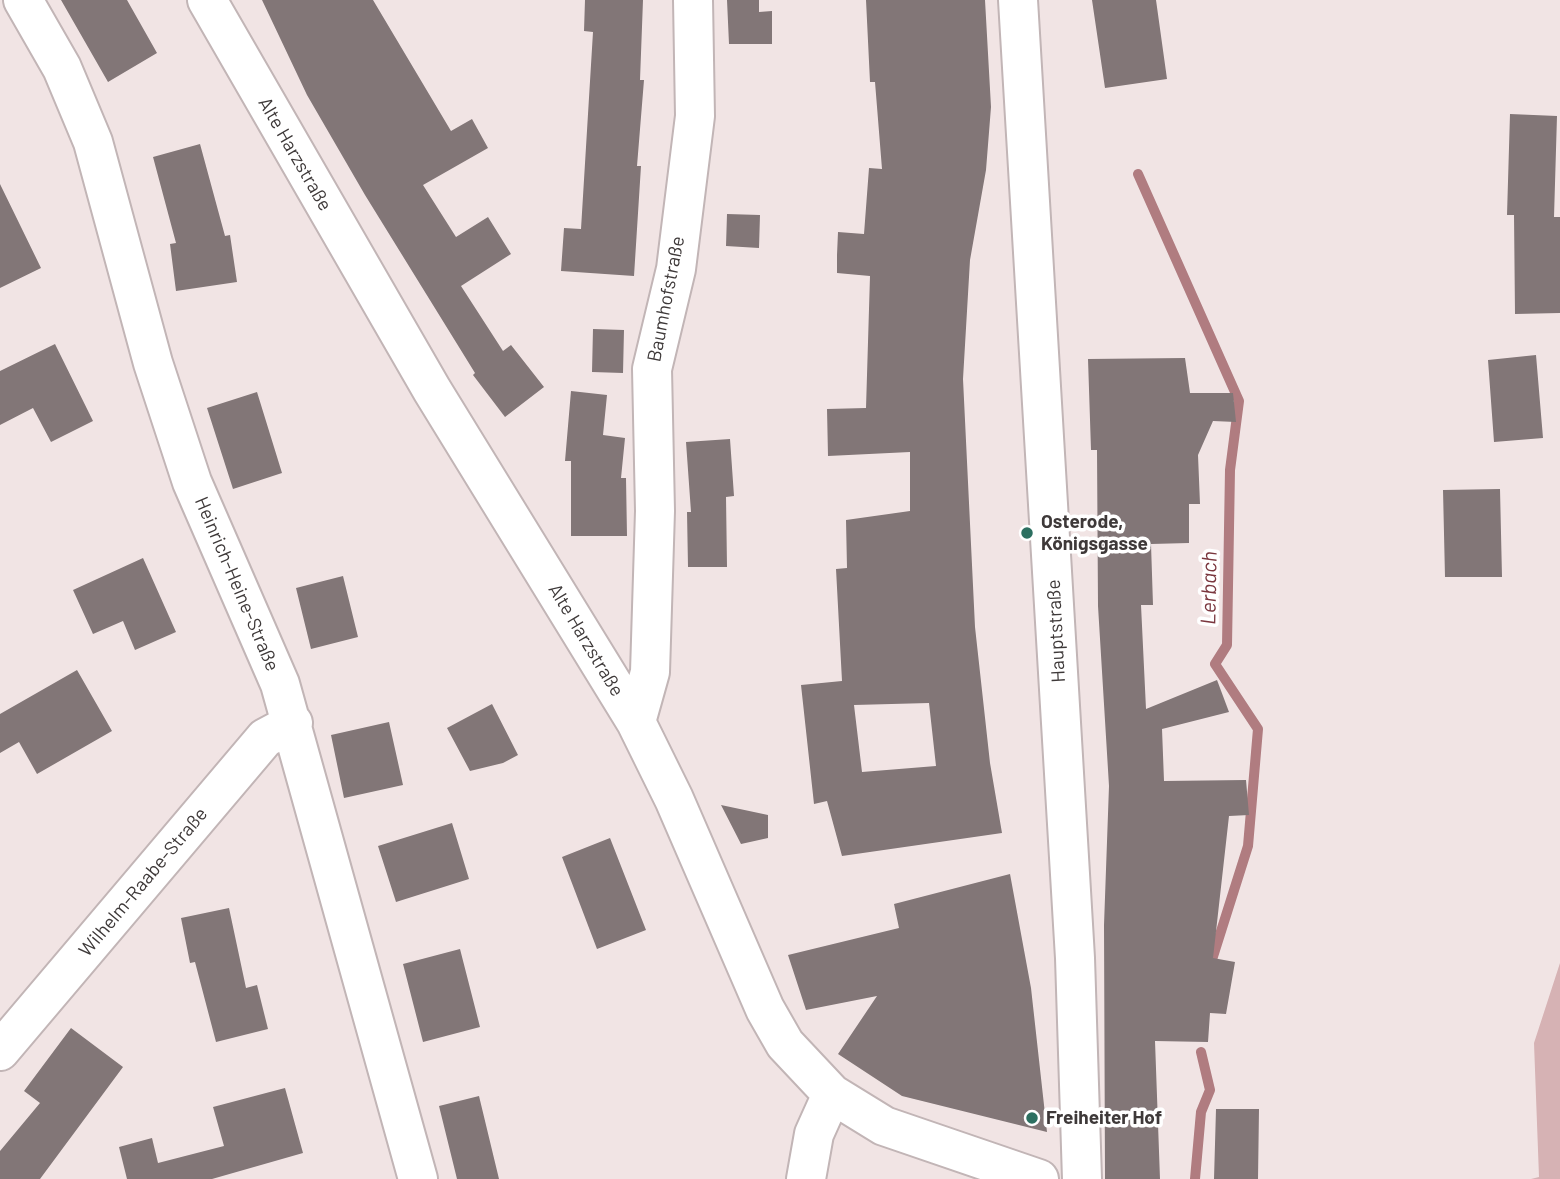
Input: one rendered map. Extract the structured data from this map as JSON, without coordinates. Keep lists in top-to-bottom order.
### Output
{
  "streets": {
    "street": [
      "Alte Harzstraße",
      "Baumhofstraße",
      "Heinrich-Heine-Straße",
      "Hauptstraße",
      "Wilhelm-Raabe-Straße"
    ]
  },
  "crossings": [
    ["Alte Harzstraße", "Baumhofstraße"],
    ["Heinrich-Heine-Straße", "Wilhelm-Raabe-Straße"]
  ],
  "water": ["Lerbach"],
  "places": ["Osterode, Königsgasse", "Freiheiter Hof"]
}
